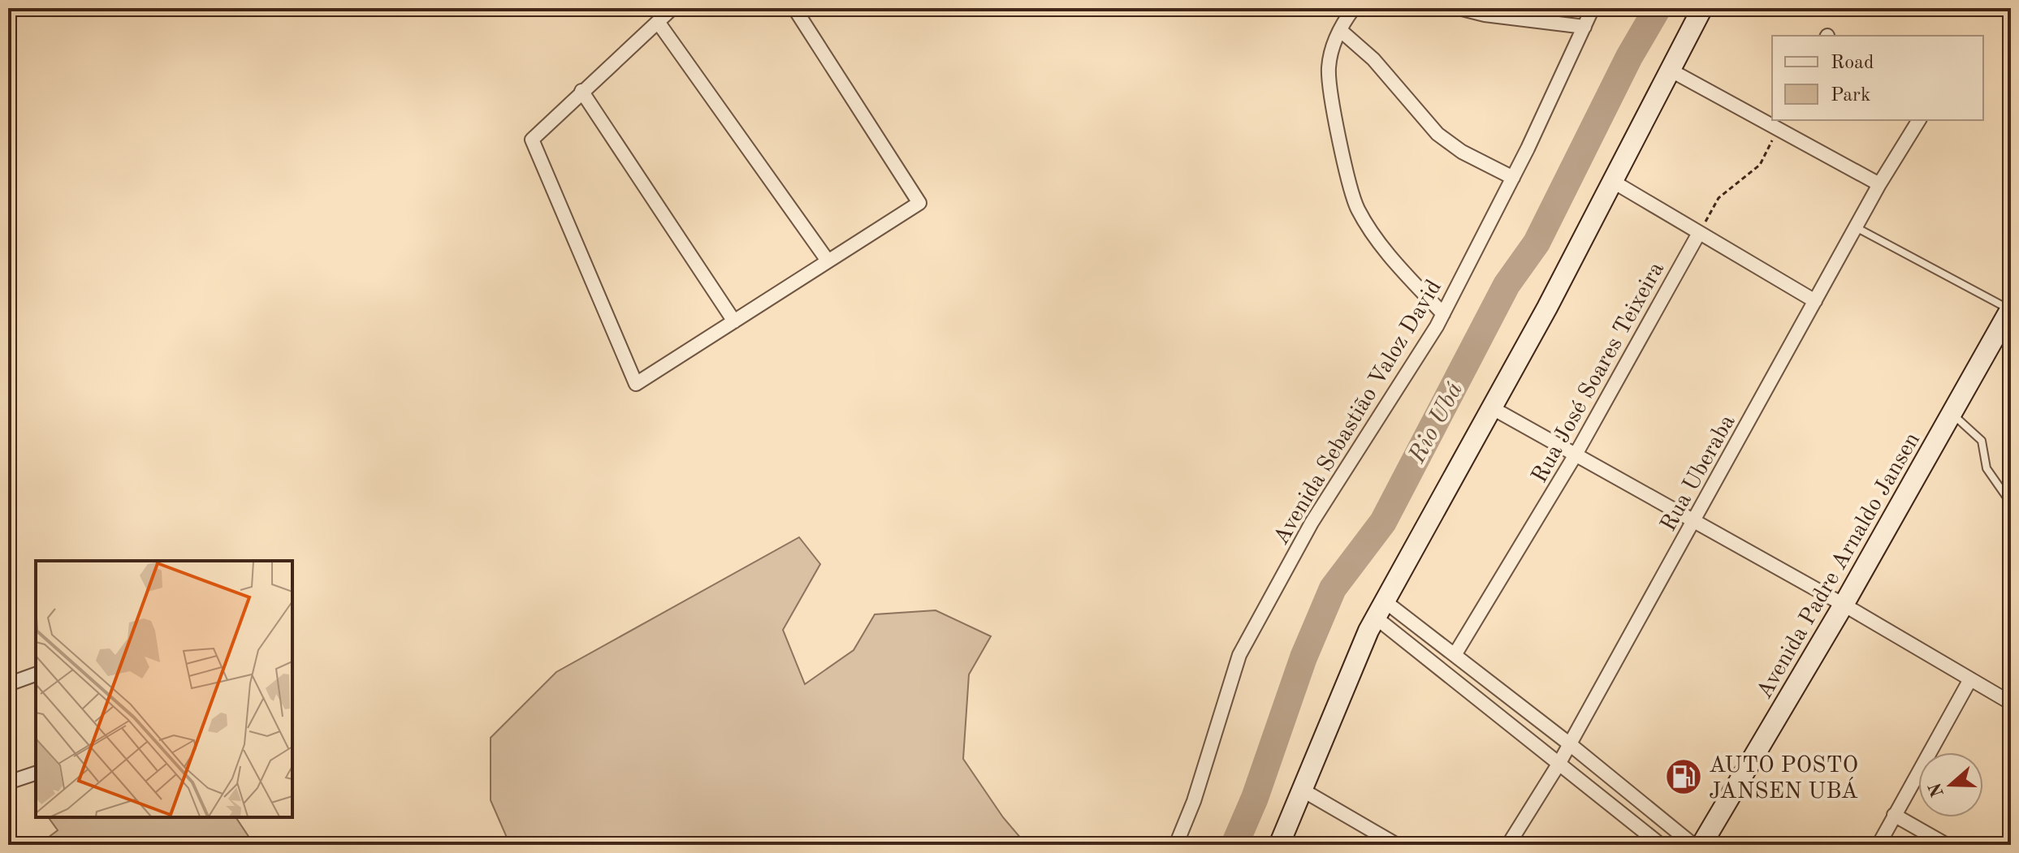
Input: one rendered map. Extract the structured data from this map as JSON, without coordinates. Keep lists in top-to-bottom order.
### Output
{
  "streets": {
    "street": [
      "Rua José Soares Teixeira",
      "Avenida Sebastião Valoz David",
      "Rua Uberaba",
      "Avenida Padre Arnaldo Jansen"
    ]
  },
  "water": ["Rio Ubá"],
  "places": {
    "fuel station": ["AUTO POSTO JANSEN UBÁ"]
  },
  "legend": ["Road", "Park"],
  "north": "left"
}
